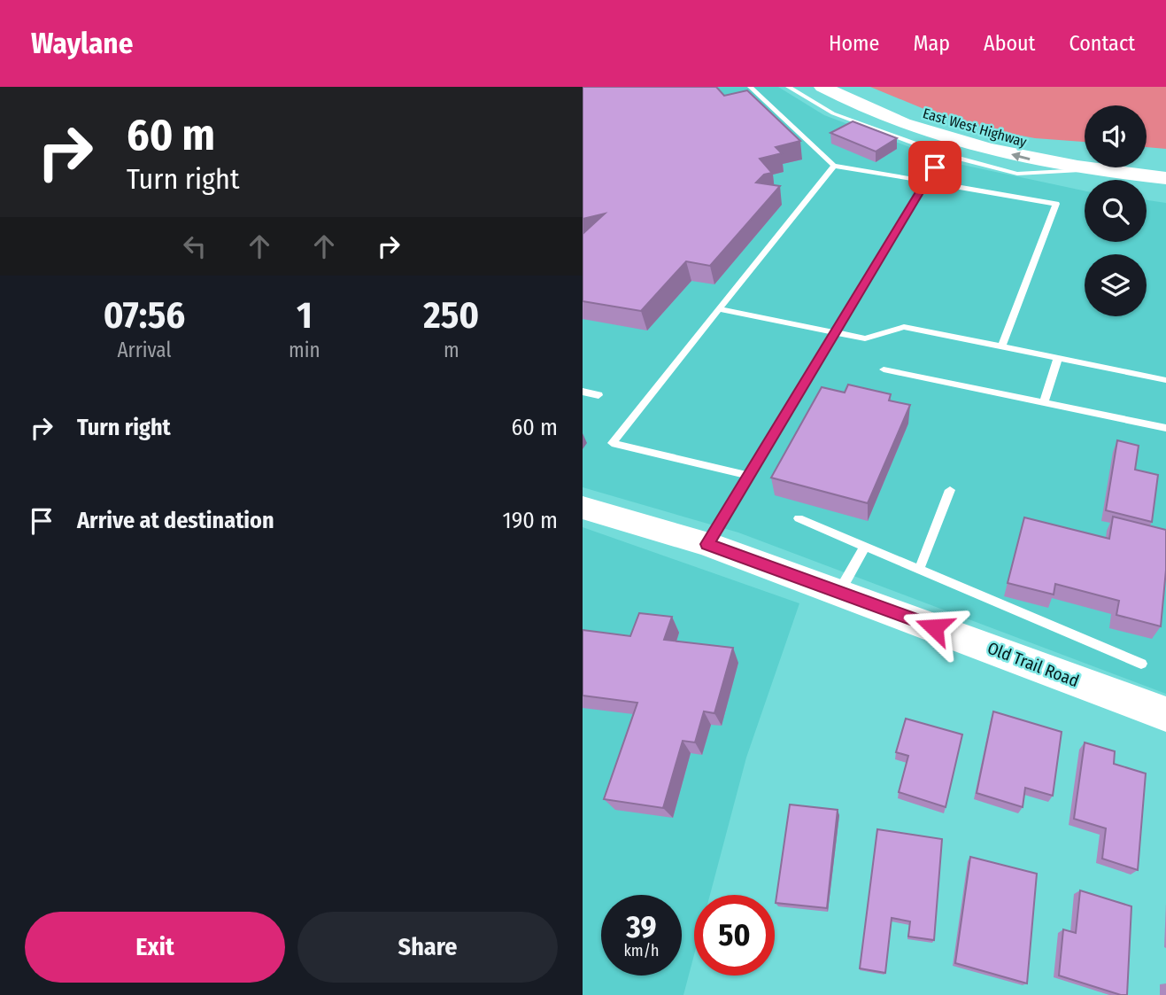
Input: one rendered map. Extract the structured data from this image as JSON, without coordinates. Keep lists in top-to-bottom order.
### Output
{
  "streets": {
    "highway": ["East West Highway"],
    "main road": ["Old Trail Road"]
  },
  "page": {
    "header": "Waylane",
    "nav": [
      "Home",
      "Map",
      "About",
      "Contact"
    ],
    "turn": ["60 m", "Turn right"],
    "eta": [
      "07:56",
      "Arrival",
      "1",
      "min",
      "250",
      "m"
    ],
    "list": [
      {
        "name": "Turn right",
        "value": "60 m"
      },
      {
        "name": "Arrive at destination",
        "value": "190 m"
      }
    ],
    "speed": "39 km/h",
    "limit": "50",
    "buttons": ["Exit", "Share"]
  }
}
